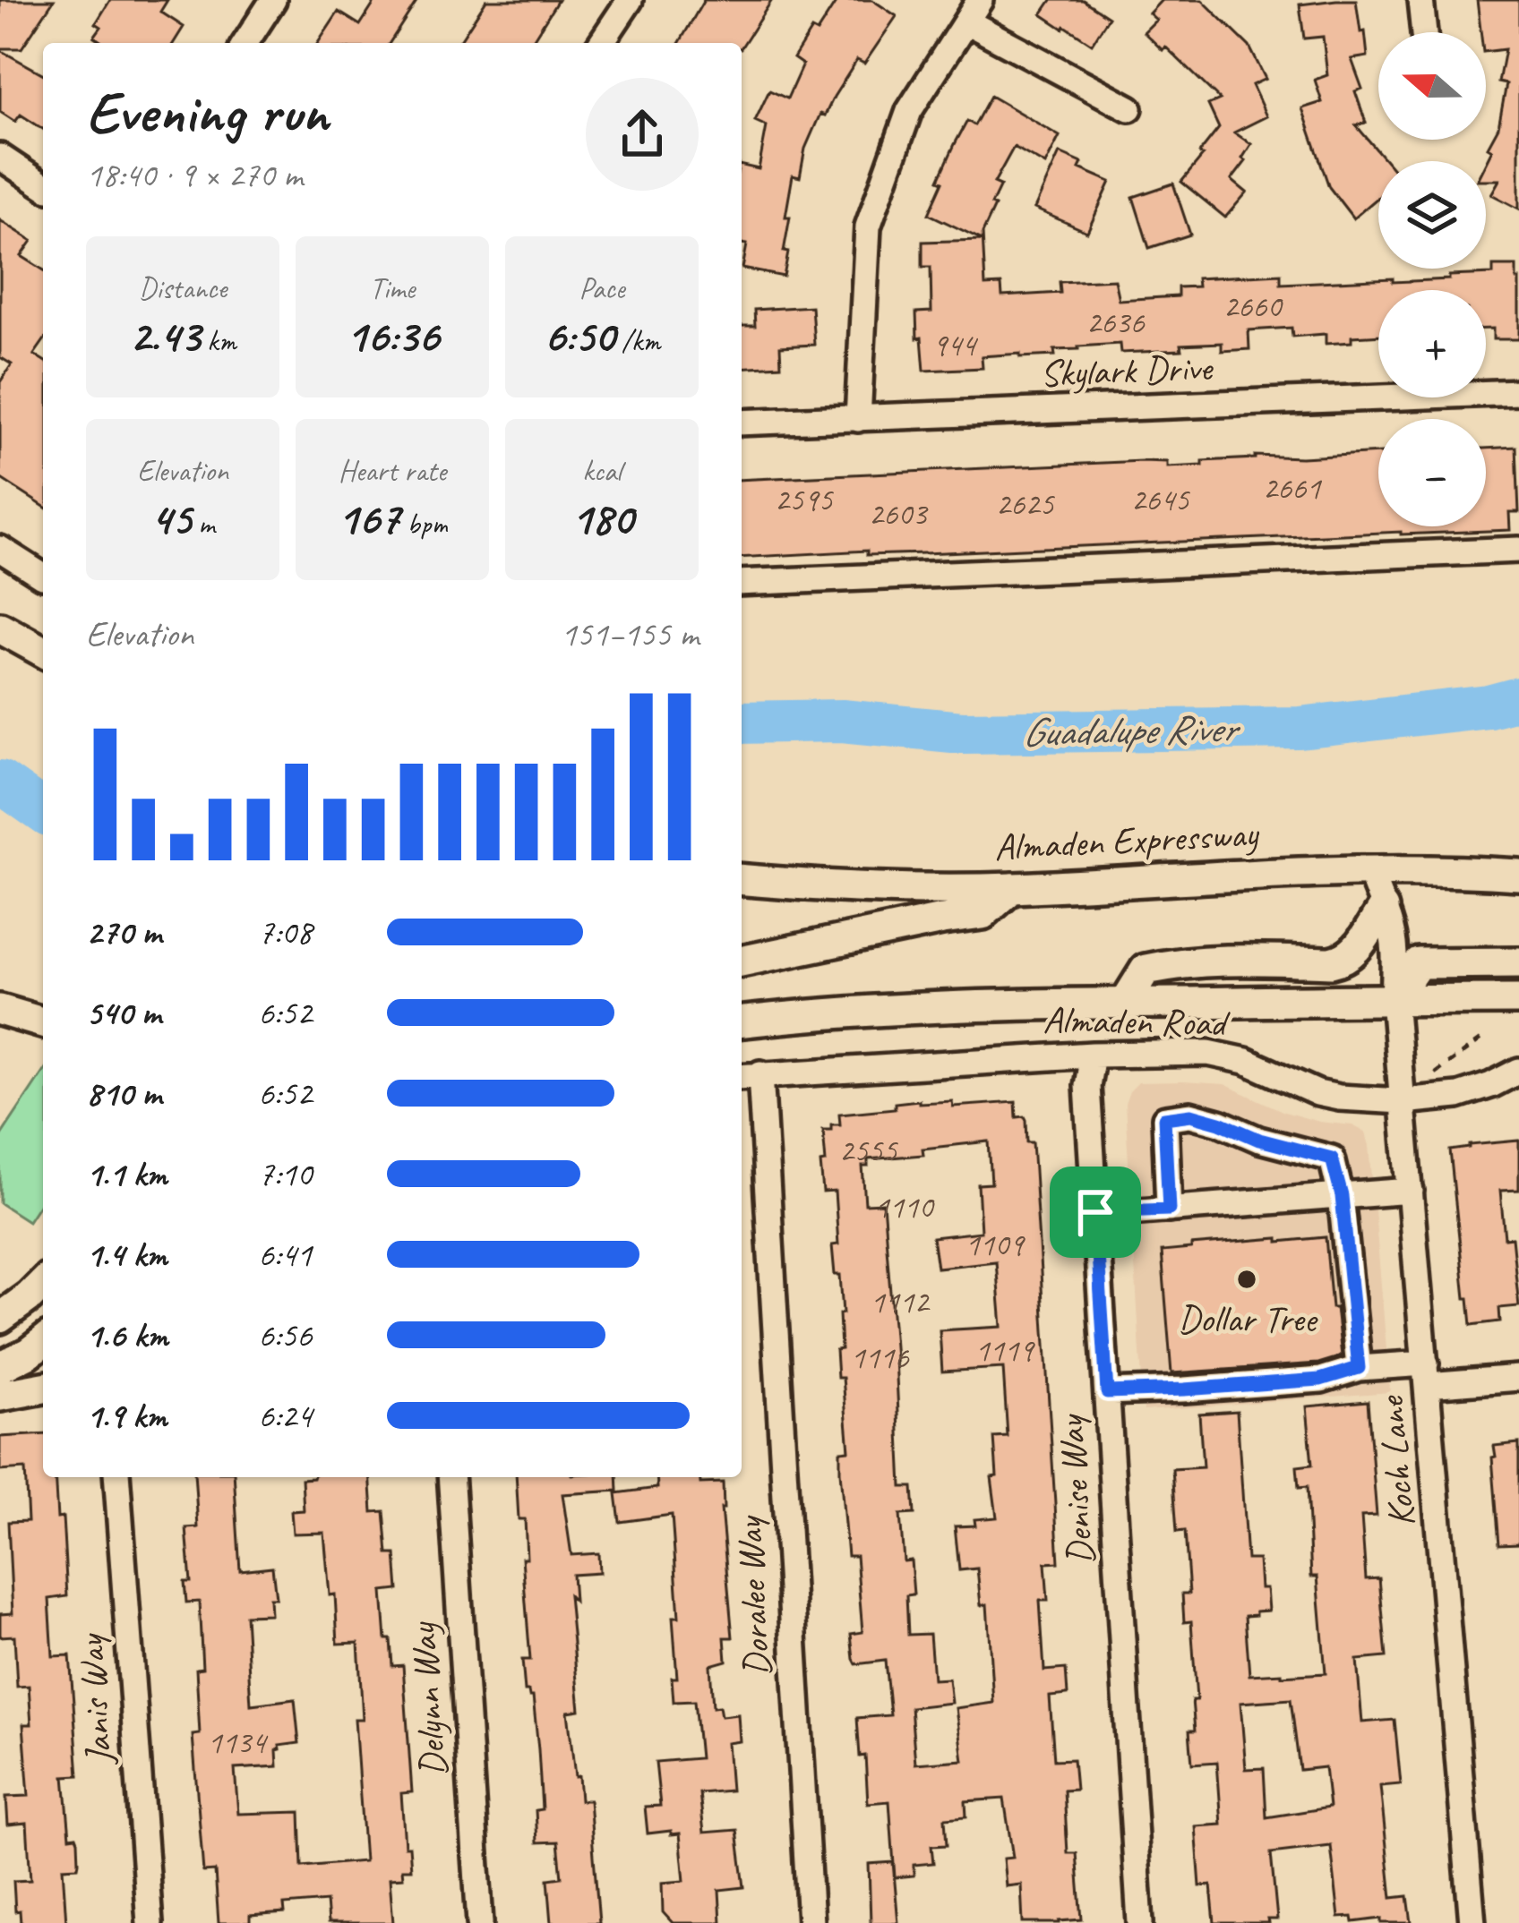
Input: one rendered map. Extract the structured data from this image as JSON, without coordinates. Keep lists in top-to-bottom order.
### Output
{
  "streets": {
    "main road": ["Almaden Expressway"],
    "street": [
      "Skylark Drive",
      "Almaden Road",
      "Koch Lane",
      "Denise Way",
      "Doralee Way",
      "Janis Way",
      "Delynn Way"
    ]
  },
  "crossings": [
    ["Almaden Expressway", "Koch Lane"],
    ["Almaden Road", "Koch Lane"],
    ["Almaden Road", "Denise Way"],
    ["Almaden Road", "Doralee Way"]
  ],
  "water": ["Guadalupe River"],
  "places": ["Dollar Tree"],
  "house_numbers": [
    "2660",
    "2636",
    "944",
    "2661",
    "2595",
    "2645",
    "2625",
    "2603",
    "2555",
    "1110",
    "1109",
    "1112",
    "1119",
    "1116",
    "1134"
  ],
  "north": "left",
  "page": {
    "map_buttons": ["+", "−"],
    "heading": ["Evening run", "18:40 · 9 × 270 m"],
    "stats": [
      ["Distance", "2.43 km"],
      ["Time", "16:36"],
      ["Pace", "6:50 /km"],
      ["Elevation", "45 m"],
      ["Heart rate", "167 bpm"],
      ["kcal", "180"]
    ],
    "chart": ["Elevation", "151–155 m"],
    "list": [
      {
        "name": "270 m",
        "note": "7:08"
      },
      {
        "name": "540 m",
        "note": "6:52"
      },
      {
        "name": "810 m",
        "note": "6:52"
      },
      {
        "name": "1.1 km",
        "note": "7:10"
      },
      {
        "name": "1.4 km",
        "note": "6:41"
      },
      {
        "name": "1.6 km",
        "note": "6:56"
      },
      {
        "name": "1.9 km",
        "note": "6:24"
      }
    ]
  }
}
